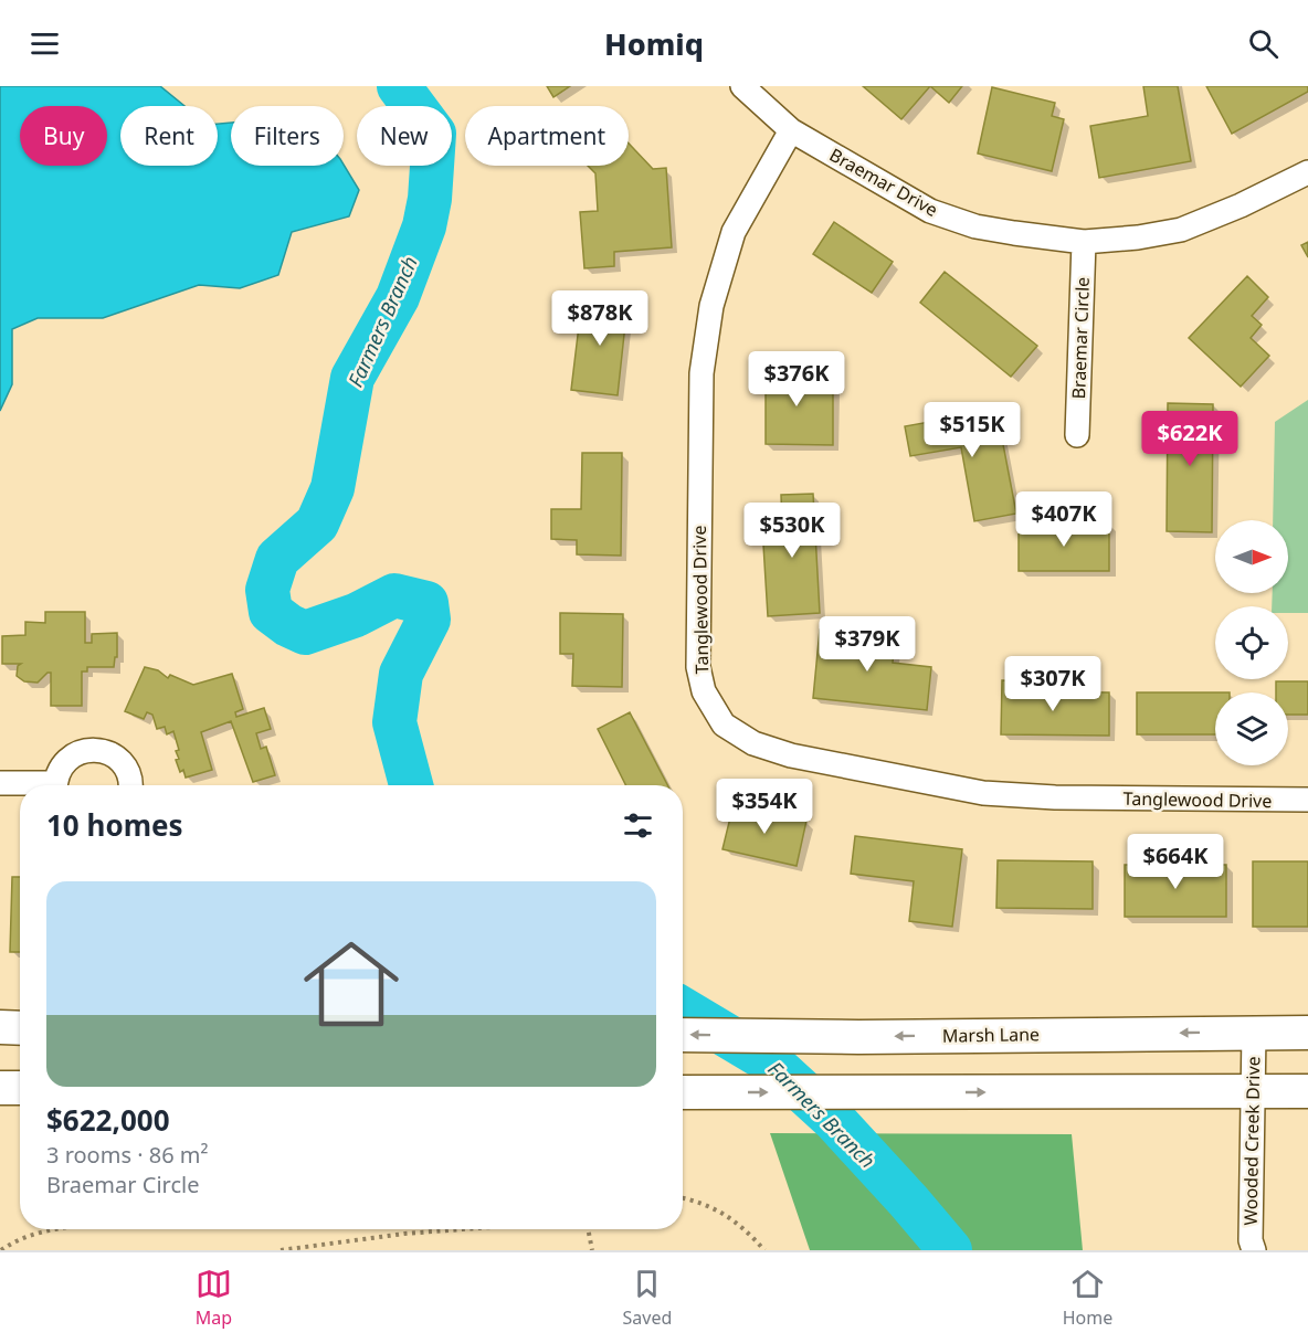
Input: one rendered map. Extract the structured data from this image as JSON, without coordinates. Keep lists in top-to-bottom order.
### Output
{
  "streets": {
    "main road": ["Marsh Lane"],
    "street": [
      "Braemar Drive",
      "Braemar Circle",
      "Tanglewood Drive",
      "Wooded Creek Drive"
    ]
  },
  "crossings": [
    ["Braemar Drive", "Braemar Circle"],
    ["Braemar Drive", "Tanglewood Drive"],
    ["Marsh Lane", "Wooded Creek Drive"]
  ],
  "water": ["Farmers Branch"],
  "north": "right",
  "page": {
    "header": "Homiq",
    "chip": [
      "Buy",
      "Rent",
      "Filters",
      "New",
      "Apartment"
    ],
    "price": [
      "$878K",
      "$376K",
      "$515K",
      "$622K",
      "$407K",
      "$530K",
      "$379K",
      "$307K",
      "$354K",
      "$664K"
    ],
    "heading": "10 homes",
    "list": [
      {
        "name": "$622,000",
        "note": "3 rooms · 86 m² · Braemar Circle"
      }
    ],
    "tabs": ["Map", "Saved", "Home"]
  }
}
